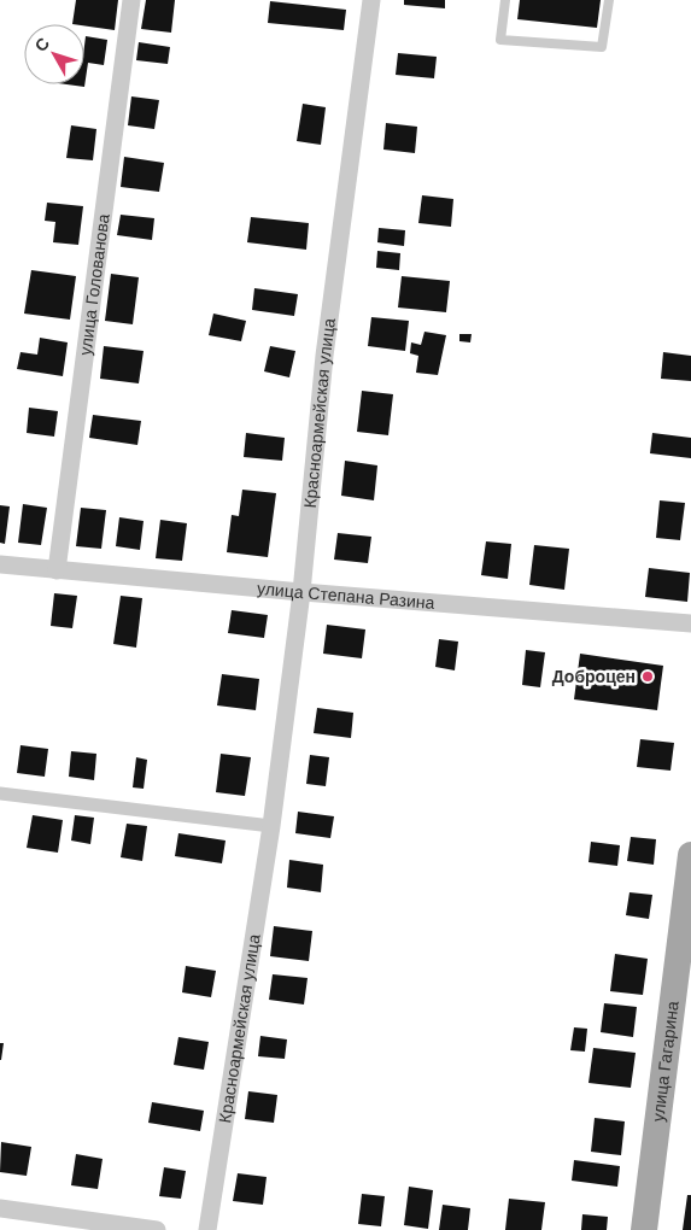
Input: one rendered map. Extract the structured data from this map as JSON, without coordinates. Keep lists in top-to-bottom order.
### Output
{
  "streets": {
    "main road": ["улица Гагарина"],
    "street": ["улица Голованова", "Красноармейская улица", "улица Степана Разина"]
  },
  "crossings": [
    ["улица Голованова", "улица Степана Разина"],
    ["Красноармейская улица", "улица Степана Разина"]
  ],
  "places": ["Доброцен"],
  "north": "top left"
}
